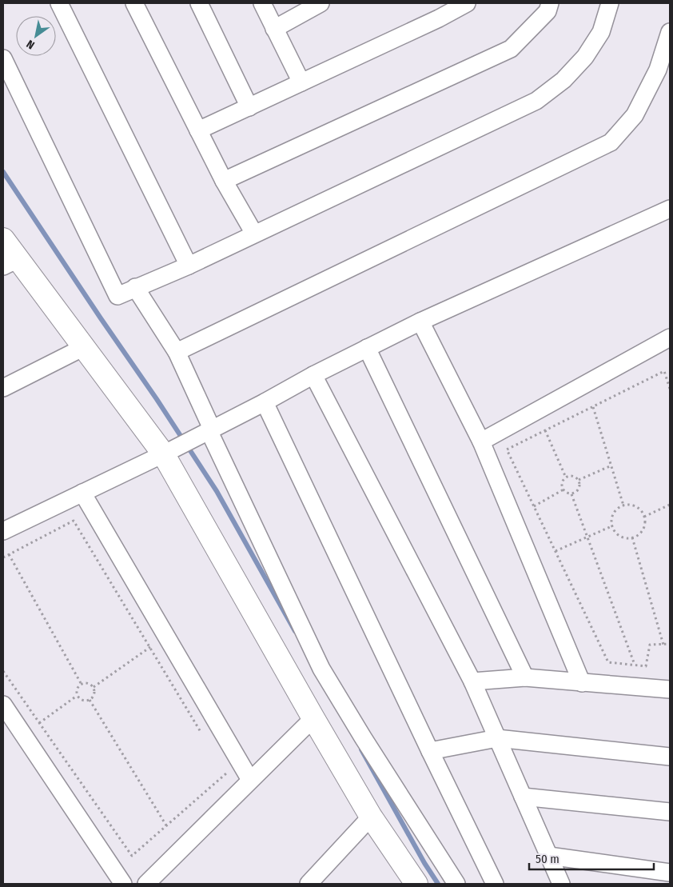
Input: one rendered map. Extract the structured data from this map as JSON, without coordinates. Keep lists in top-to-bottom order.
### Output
{
  "scale_bar": "50 m",
  "north": "bottom left"
}
